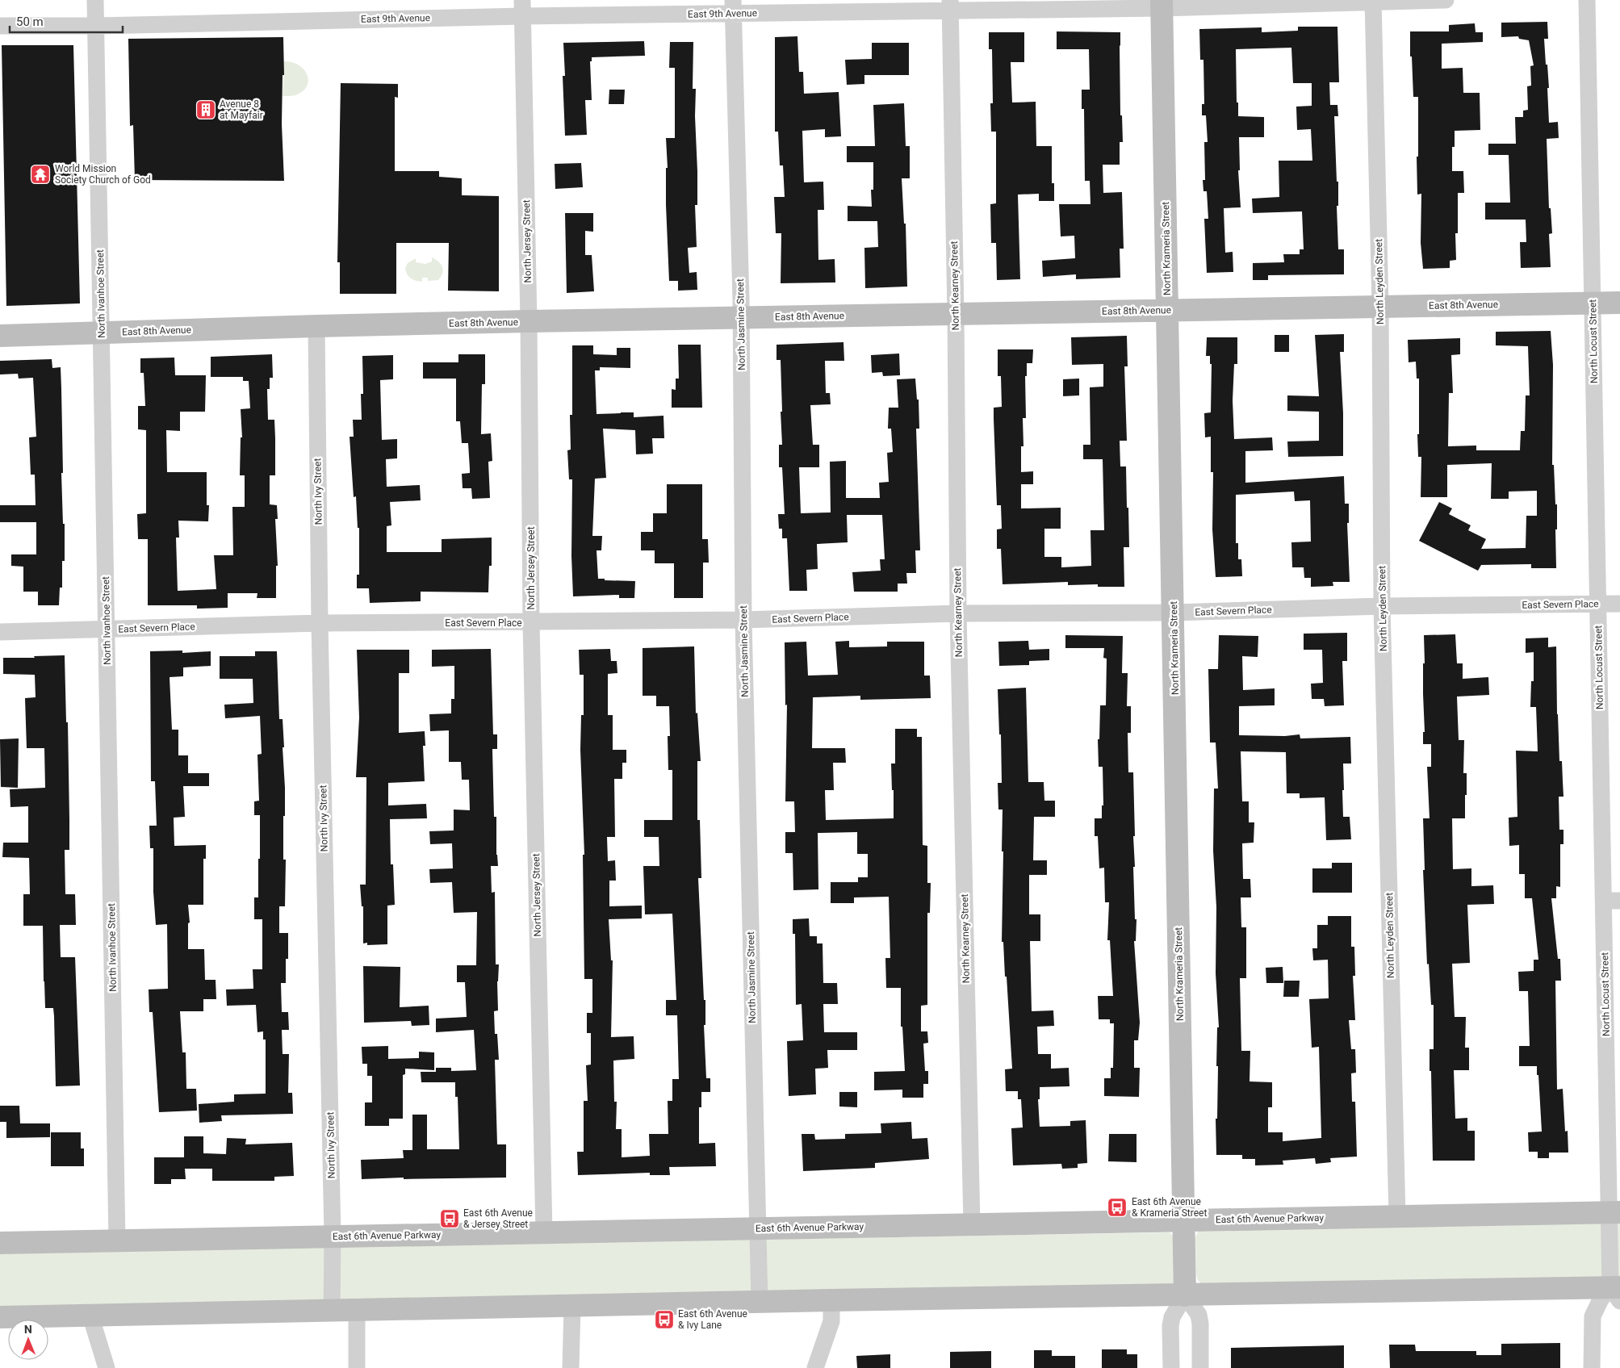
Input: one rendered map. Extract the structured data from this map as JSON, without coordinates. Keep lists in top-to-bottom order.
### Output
{
  "streets": {
    "main road": ["North Krameria Street", "East 8th Avenue", "East 6th Avenue Parkway"],
    "street": [
      "East 9th Avenue",
      "North Jersey Street",
      "North Leyden Street",
      "North Kearney Street",
      "North Ivanhoe Street",
      "North Jasmine Street",
      "North Locust Street",
      "North Ivy Street",
      "East Severn Place"
    ]
  },
  "crossings": [
    ["East 9th Avenue", "North Jersey Street"],
    ["East 9th Avenue", "North Krameria Street"],
    ["East 9th Avenue", "North Leyden Street"],
    ["East 9th Avenue", "North Kearney Street"],
    ["East 9th Avenue", "North Ivanhoe Street"],
    ["East 9th Avenue", "North Jasmine Street"],
    ["North Jersey Street", "East 8th Avenue"],
    ["North Jersey Street", "East Severn Place"],
    ["North Jersey Street", "East 6th Avenue Parkway"],
    ["North Krameria Street", "East 8th Avenue"],
    ["North Krameria Street", "East Severn Place"],
    ["North Krameria Street", "East 6th Avenue Parkway"],
    ["North Leyden Street", "East 8th Avenue"],
    ["North Leyden Street", "East Severn Place"],
    ["North Leyden Street", "East 6th Avenue Parkway"],
    ["North Kearney Street", "East 8th Avenue"],
    ["North Kearney Street", "East Severn Place"],
    ["North Kearney Street", "East 6th Avenue Parkway"],
    ["North Ivanhoe Street", "East 8th Avenue"],
    ["North Ivanhoe Street", "East Severn Place"],
    ["North Ivanhoe Street", "East 6th Avenue Parkway"],
    ["East 8th Avenue", "North Jasmine Street"],
    ["East 8th Avenue", "North Locust Street"],
    ["East 8th Avenue", "North Ivy Street"],
    ["North Jasmine Street", "East Severn Place"],
    ["North Jasmine Street", "East 6th Avenue Parkway"],
    ["North Locust Street", "East Severn Place"],
    ["North Locust Street", "East 6th Avenue Parkway"],
    ["North Ivy Street", "East Severn Place"],
    ["North Ivy Street", "East 6th Avenue Parkway"]
  ],
  "places": {
    "building": ["Avenue 8 at Mayfair"],
    "temple": ["World Mission Society Church of God"],
    "bus stop": ["East 6th Avenue & Krameria Street", "East 6th Avenue & Jersey Street", "East 6th Avenue & Ivy Lane"]
  },
  "scale_bar": "50 m",
  "north": "top"
}
